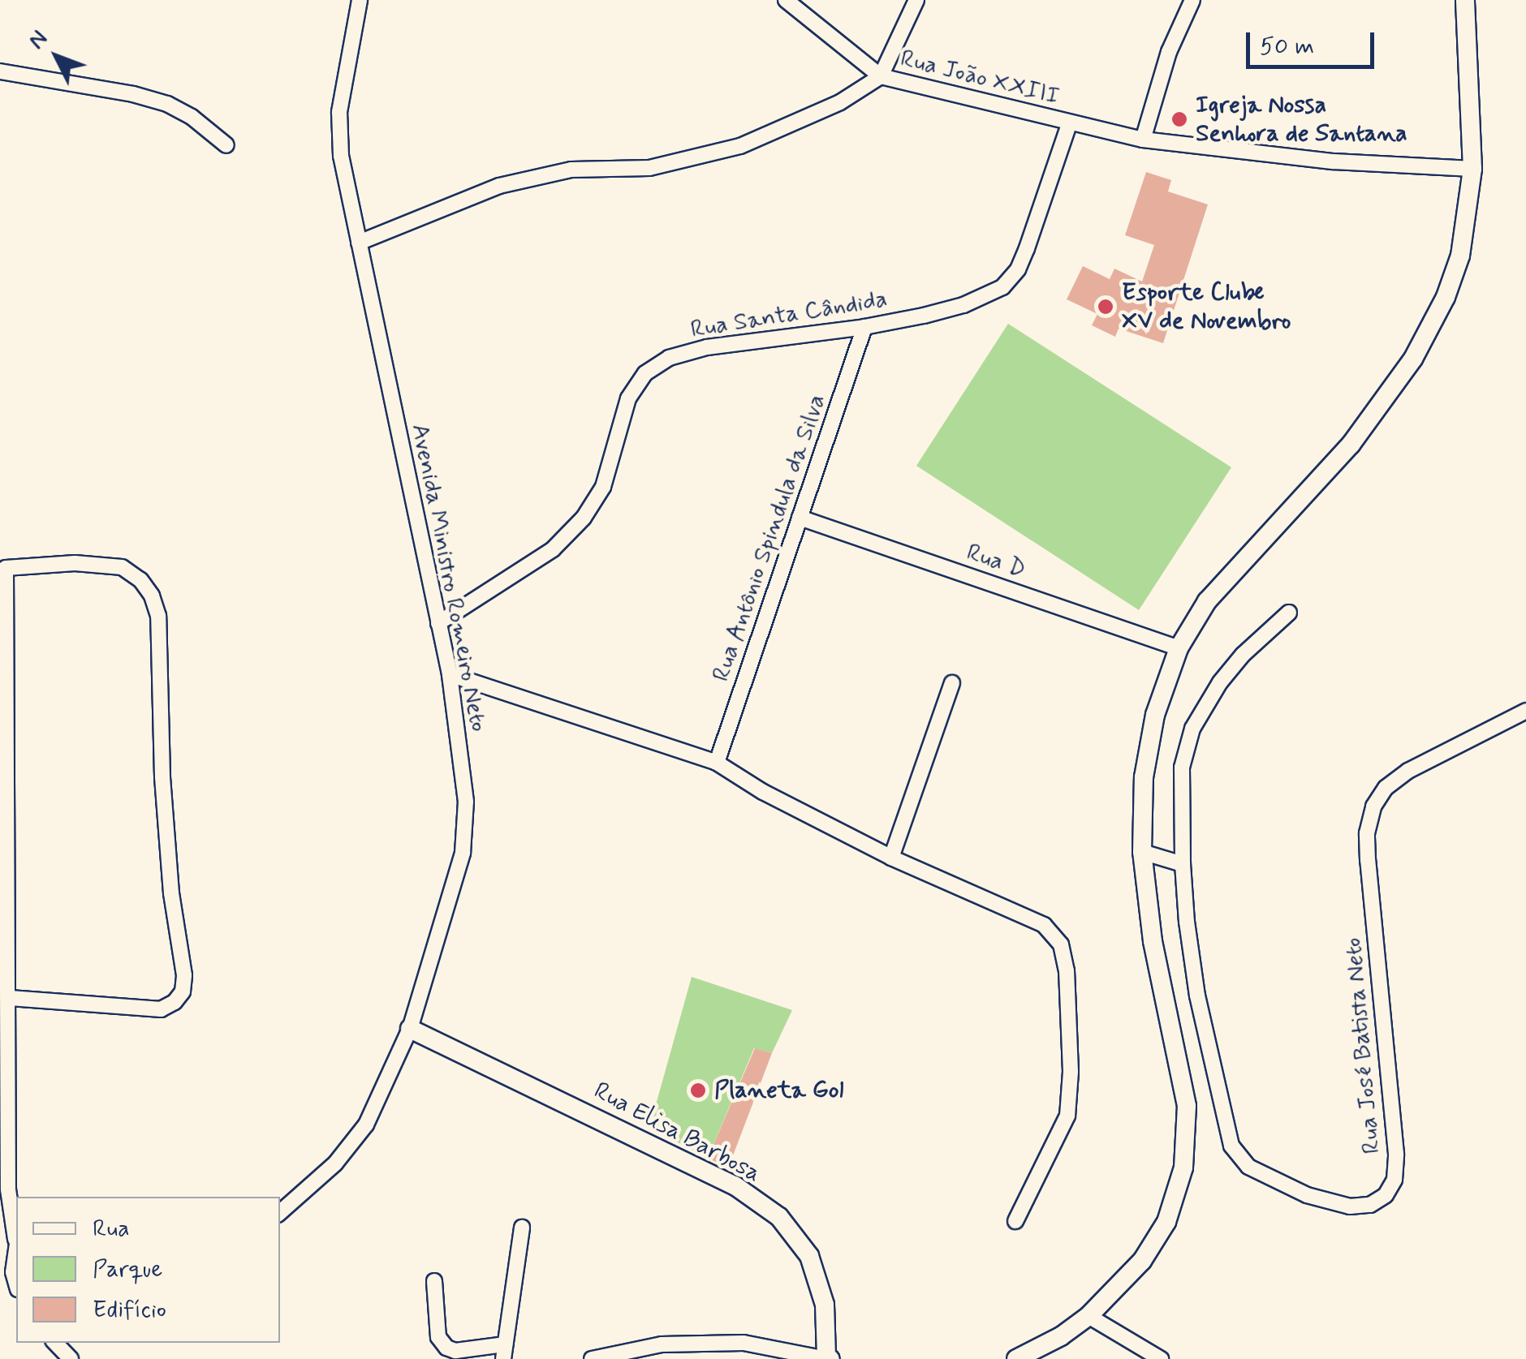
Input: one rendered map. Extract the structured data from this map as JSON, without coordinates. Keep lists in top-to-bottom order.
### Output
{
  "streets": {
    "street": [
      "Rua João XXIII",
      "Rua Santa Cândida",
      "Rua Antônio Spindula da Silva",
      "Rua D",
      "Avenida Ministro Romeiro Neto",
      "Rua José Batista Neto",
      "Rua Elisa Barbosa"
    ]
  },
  "crossings": [
    ["Rua João XXIII", "Rua Santa Cândida"],
    ["Rua João XXIII", "Avenida Ministro Romeiro Neto"],
    ["Rua Santa Cândida", "Rua Antônio Spindula da Silva"],
    ["Rua Santa Cândida", "Avenida Ministro Romeiro Neto"],
    ["Rua Antônio Spindula da Silva", "Rua D"],
    ["Avenida Ministro Romeiro Neto", "Rua Elisa Barbosa"]
  ],
  "places": ["Igreja Nossa Senhora de Santana", "Esporte Clube XV de Novembro", "Planeta Gol"],
  "legend": ["Rua", "Parque", "Edifício"],
  "scale_bar": "50 m",
  "north": "top left"
}
